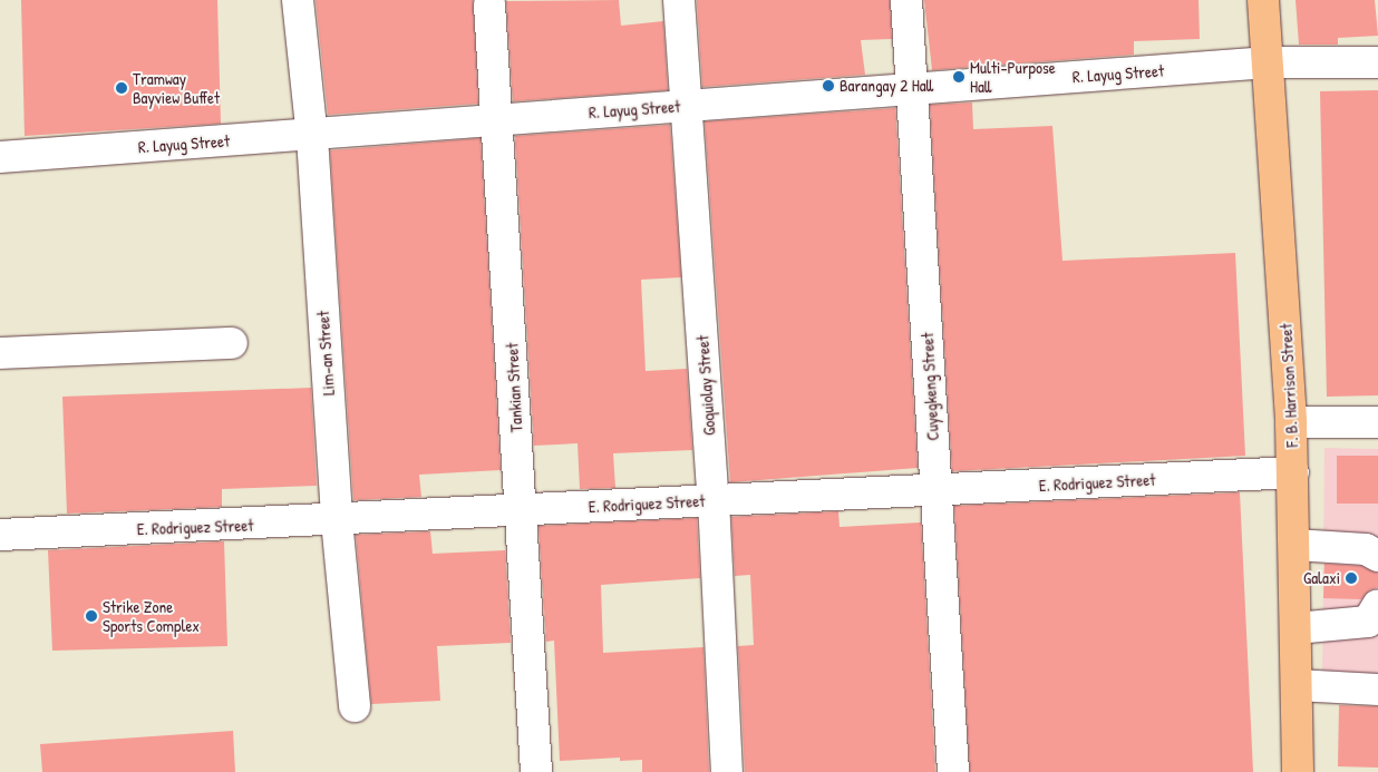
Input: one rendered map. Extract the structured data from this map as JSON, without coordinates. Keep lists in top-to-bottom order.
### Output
{
  "streets": {
    "main road": ["F. B. Harrison Street"],
    "street": [
      "R. Layug Street",
      "Lim-an Street",
      "Goquiolay Street",
      "Cuyegkeng Street",
      "Tankian Street",
      "E. Rodriguez Street"
    ]
  },
  "crossings": [
    ["R. Layug Street", "Lim-an Street"],
    ["R. Layug Street", "Goquiolay Street"],
    ["R. Layug Street", "F. B. Harrison Street"],
    ["R. Layug Street", "Cuyegkeng Street"],
    ["R. Layug Street", "Tankian Street"],
    ["Lim-an Street", "E. Rodriguez Street"],
    ["Goquiolay Street", "E. Rodriguez Street"],
    ["F. B. Harrison Street", "E. Rodriguez Street"],
    ["Cuyegkeng Street", "E. Rodriguez Street"],
    ["Tankian Street", "E. Rodriguez Street"]
  ],
  "places": [
    "Multi-Purpose Hall",
    "Barangay 2 Hall",
    "Tramway Bayview Buffet",
    "Galaxi",
    "Strike Zone Sports Complex"
  ]
}
